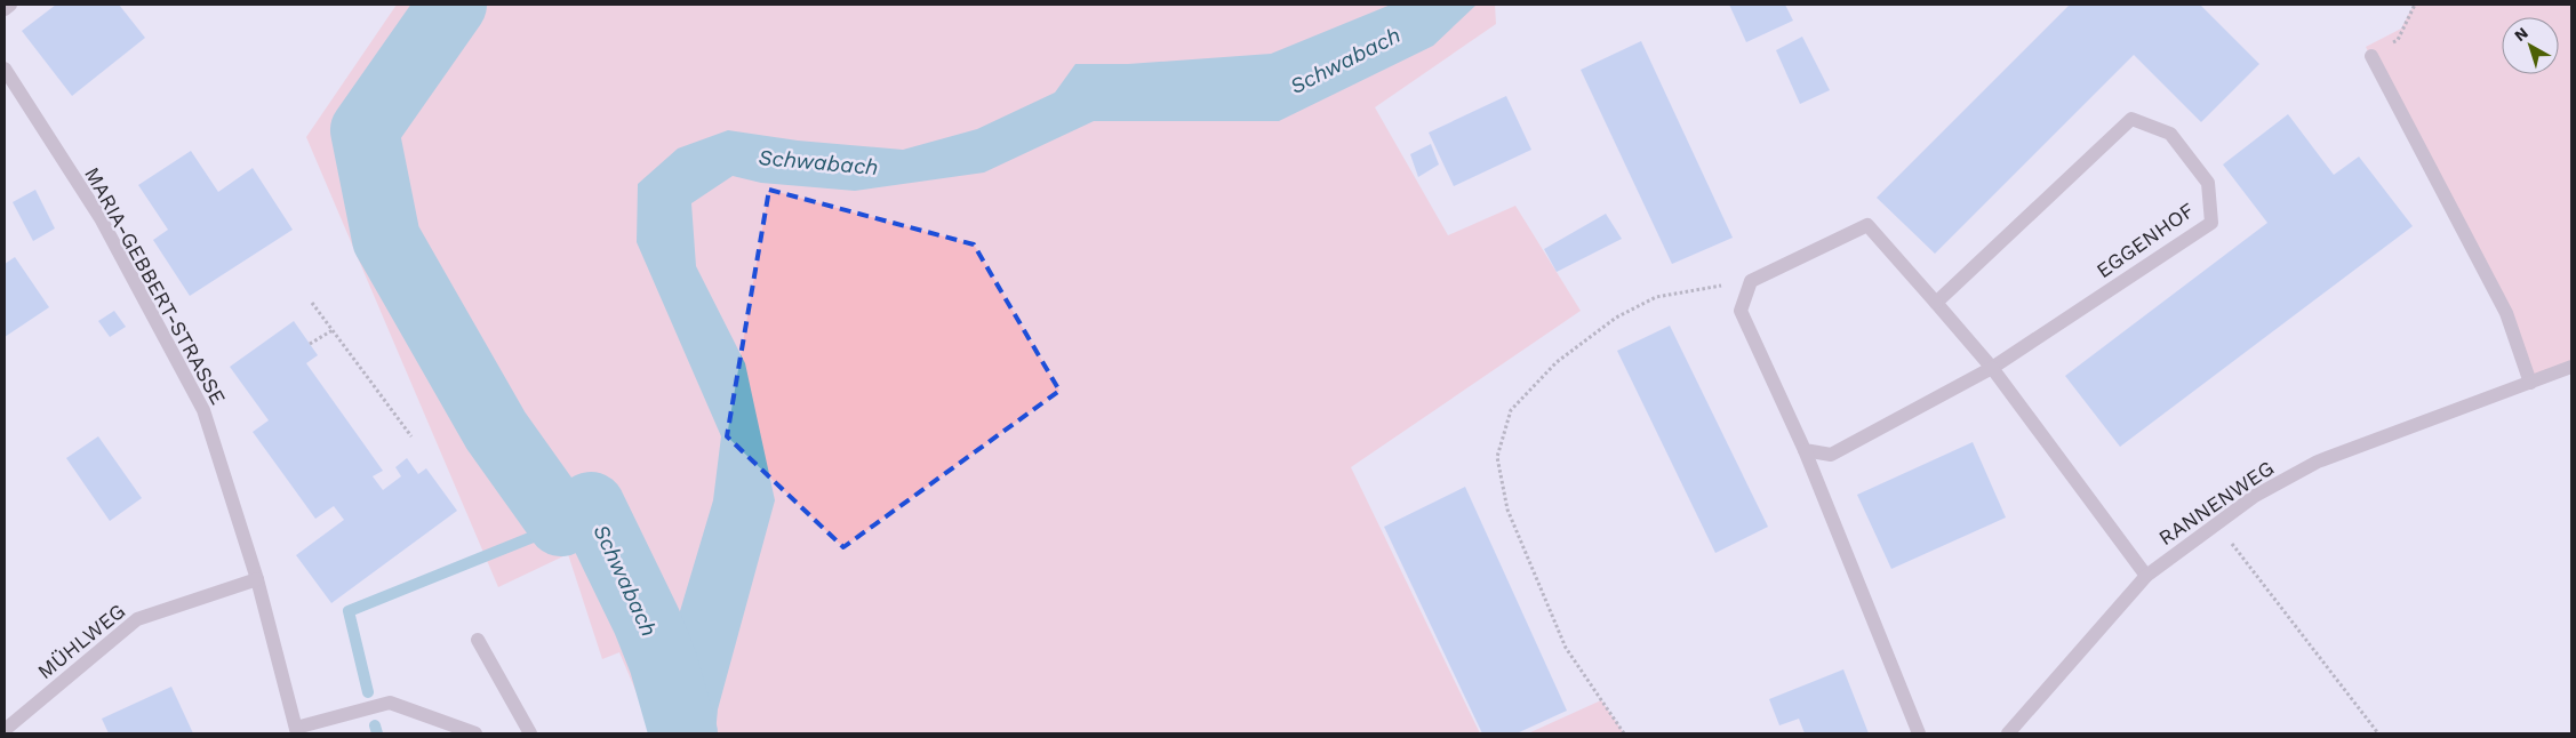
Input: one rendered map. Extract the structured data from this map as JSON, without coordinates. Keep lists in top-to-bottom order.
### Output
{
  "streets": {
    "street": [
      "EGGENHOF",
      "MARIA-GEBBERT-STRASSE",
      "RANNENWEG",
      "MÜHLWEG"
    ]
  },
  "crossings": [
    ["MARIA-GEBBERT-STRASSE", "MÜHLWEG"]
  ],
  "water": ["Schwabach"],
  "north": "top left"
}
